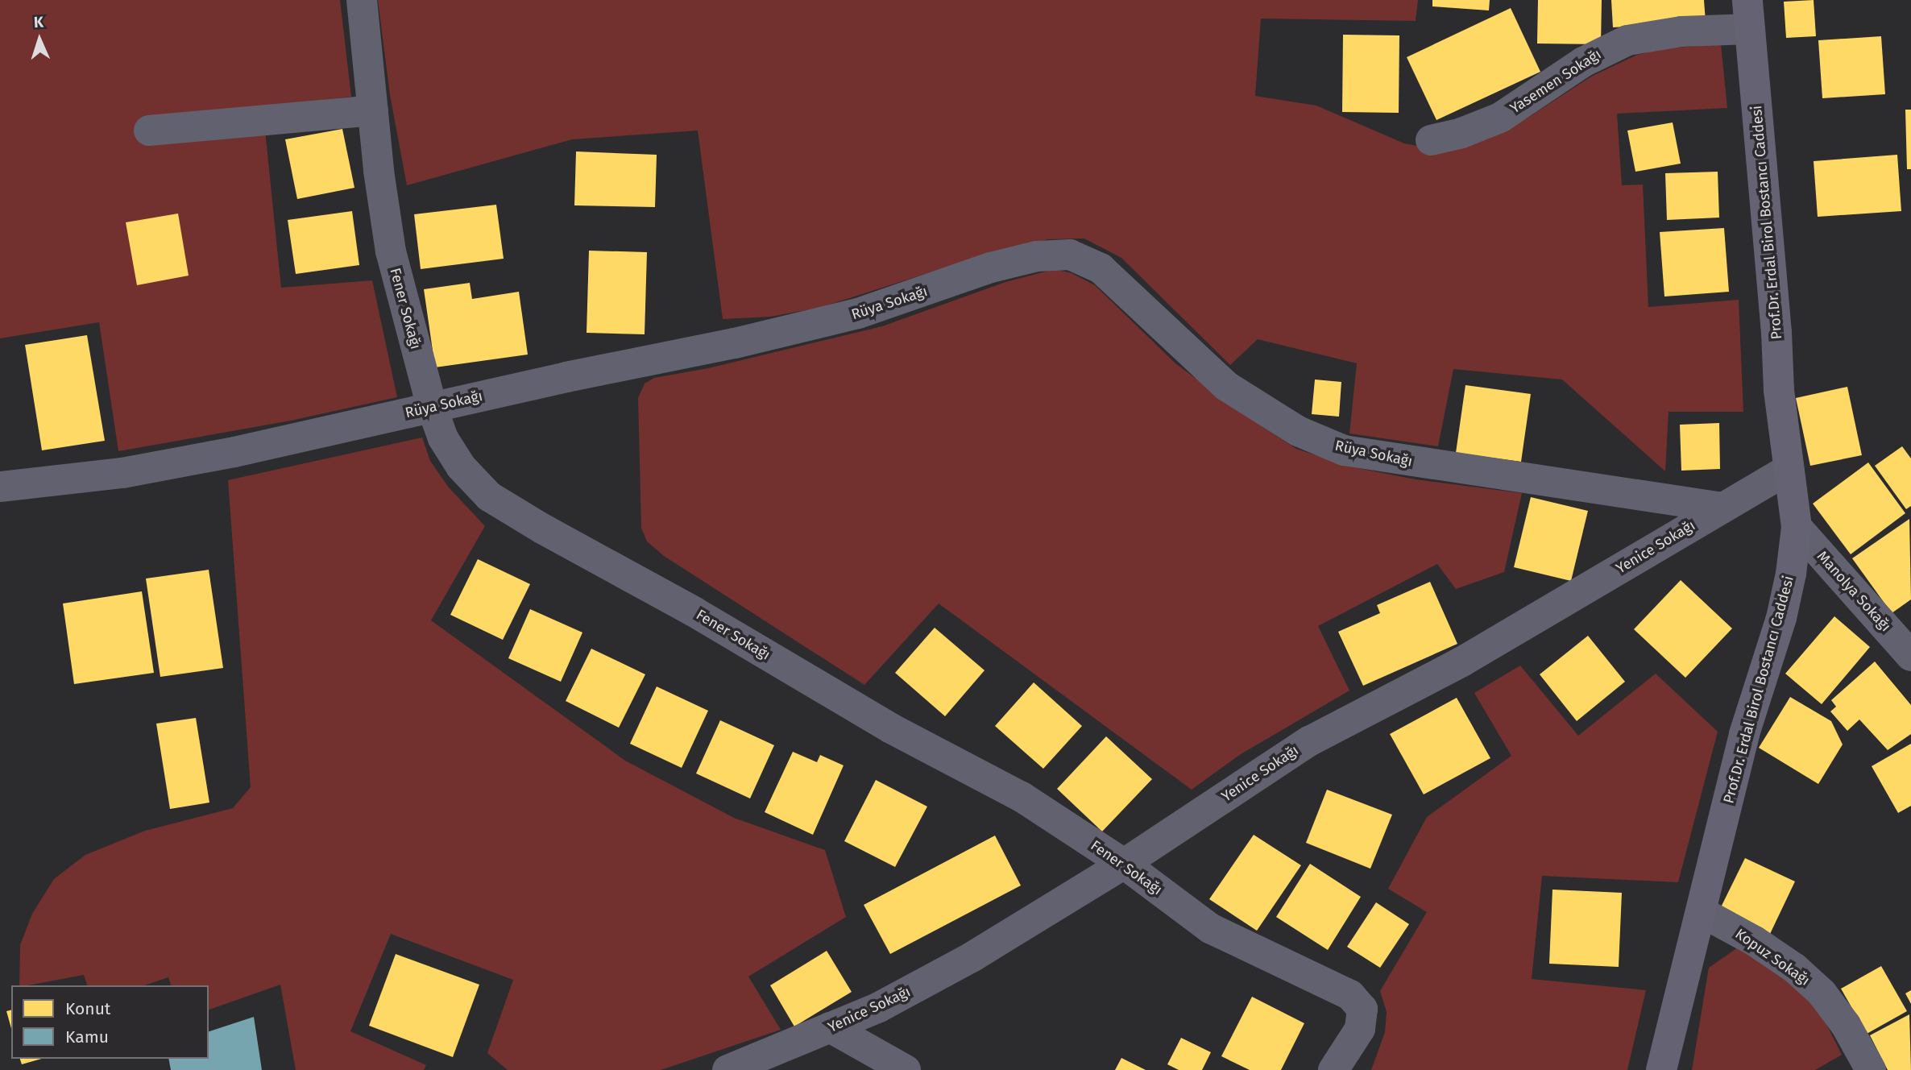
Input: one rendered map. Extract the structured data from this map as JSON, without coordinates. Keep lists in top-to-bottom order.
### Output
{
  "streets": {
    "street": [
      "Yasemen Sokağı",
      "Prof.Dr. Erdal Birol Bostancı Caddesi",
      "Rüya Sokağı",
      "Fener Sokağı",
      "Yenice Sokağı",
      "Manolya Sokağı",
      "Kopuz Sokağı"
    ]
  },
  "crossings": [
    ["Yasemen Sokağı", "Prof.Dr. Erdal Birol Bostancı Caddesi"],
    ["Prof.Dr. Erdal Birol Bostancı Caddesi", "Yenice Sokağı"],
    ["Prof.Dr. Erdal Birol Bostancı Caddesi", "Manolya Sokağı"],
    ["Prof.Dr. Erdal Birol Bostancı Caddesi", "Kopuz Sokağı"],
    ["Rüya Sokağı", "Fener Sokağı"],
    ["Rüya Sokağı", "Yenice Sokağı"],
    ["Fener Sokağı", "Yenice Sokağı"]
  ],
  "legend": ["Konut", "Kamu"],
  "north": "top"
}
